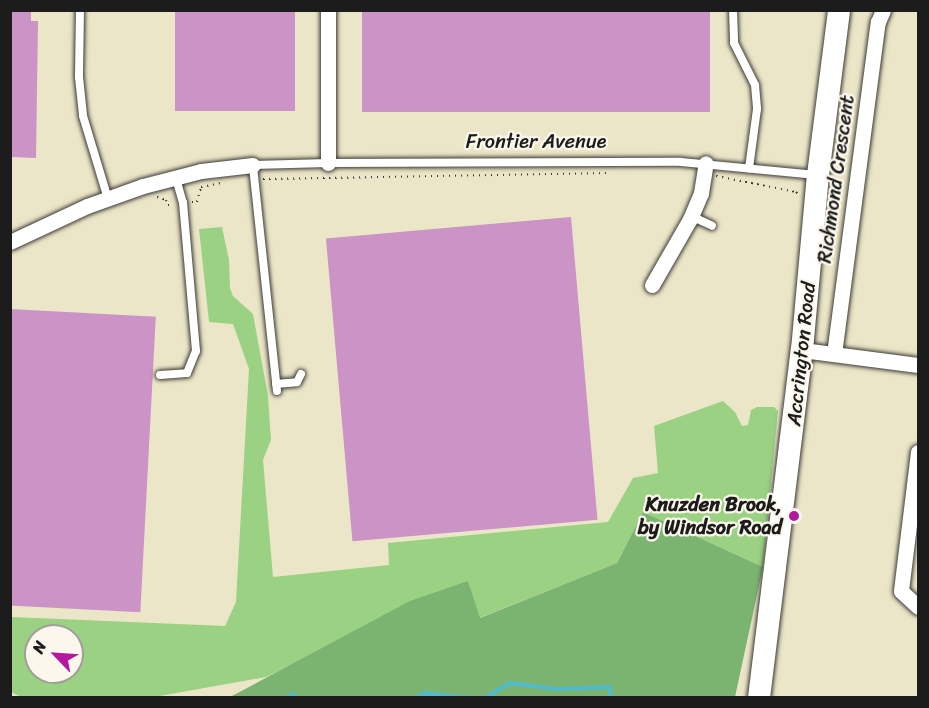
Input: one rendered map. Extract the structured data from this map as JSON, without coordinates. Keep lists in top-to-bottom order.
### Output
{
  "streets": {
    "main road": ["Accrington Road"],
    "street": ["Richmond Crescent"],
    "lane": ["Frontier Avenue"]
  },
  "crossings": [
    ["Frontier Avenue", "Accrington Road"]
  ],
  "places": ["Knuzden Brook, by Windsor Road"],
  "north": "top left"
}
